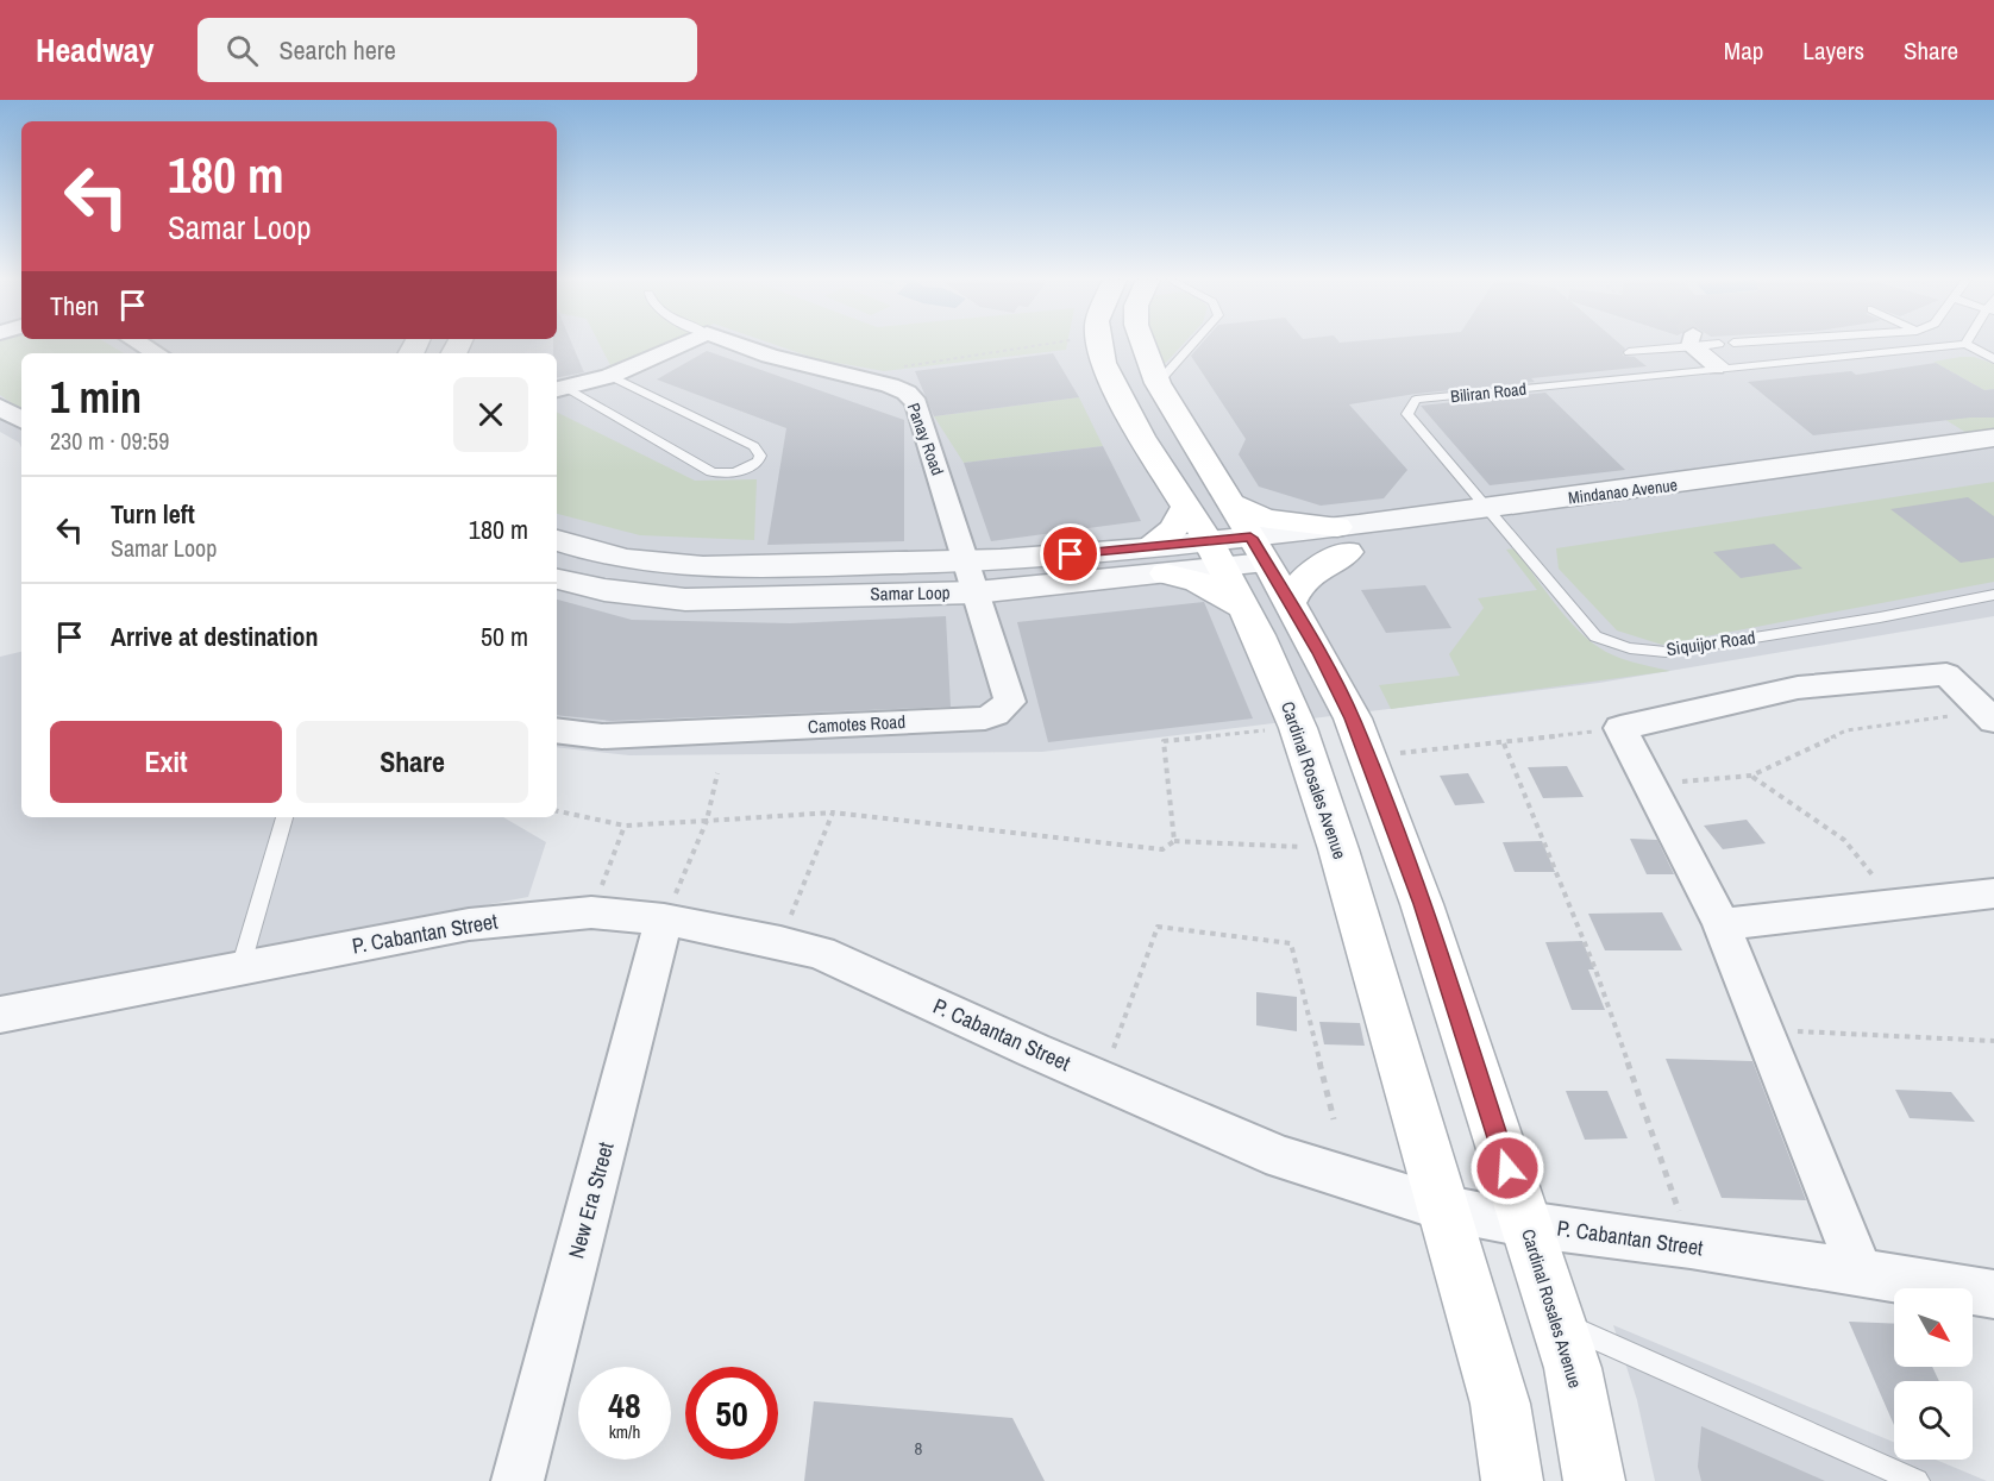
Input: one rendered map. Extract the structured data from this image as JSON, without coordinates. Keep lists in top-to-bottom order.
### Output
{
  "streets": {
    "main road": ["Cardinal Rosales Avenue"],
    "street": [
      "Panay Road",
      "Mindanao Avenue",
      "Samar Loop",
      "Camotes Road",
      "P. Cabantan Street",
      "New Era Street"
    ],
    "lane": ["Biliran Road", "Siquijor Road"]
  },
  "crossings": [
    ["Biliran Road", "Mindanao Avenue"],
    ["Biliran Road", "Siquijor Road"],
    ["Panay Road", "Samar Loop"],
    ["Panay Road", "Camotes Road"],
    ["Mindanao Avenue", "Samar Loop"],
    ["Mindanao Avenue", "Siquijor Road"],
    ["Mindanao Avenue", "Cardinal Rosales Avenue"],
    ["Samar Loop", "Camotes Road"],
    ["Samar Loop", "Cardinal Rosales Avenue"],
    ["Cardinal Rosales Avenue", "P. Cabantan Street"],
    ["P. Cabantan Street", "New Era Street"]
  ],
  "house_numbers": ["8"],
  "north": "bottom right",
  "page": {
    "header": "Headway",
    "search": "Search here",
    "nav": ["Map", "Layers", "Share"],
    "turn": ["180 m", "Samar Loop"],
    "then": "Then",
    "heading": ["1 min", "230 m · 09:59"],
    "list": [
      {
        "name": "Turn left",
        "note": "Samar Loop",
        "value": "180 m"
      },
      {
        "name": "Arrive at destination",
        "value": "50 m"
      }
    ],
    "buttons": ["Exit", "Share"],
    "speed": "48 km/h",
    "limit": "50"
  }
}
